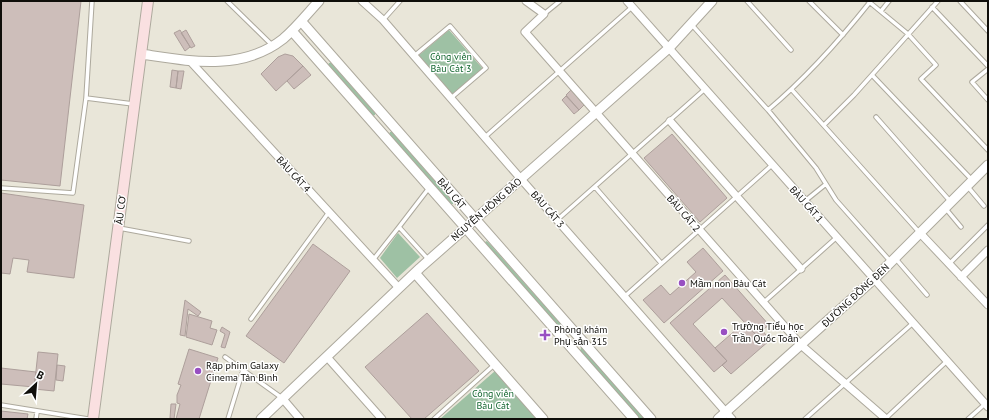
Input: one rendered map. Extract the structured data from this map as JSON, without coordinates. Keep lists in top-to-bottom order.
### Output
{
  "streets": {
    "main road": ["ÂU CƠ"],
    "street": [
      "BÀU CÁT 4",
      "BÀU CÁT",
      "BÀU CÁT 1",
      "NGUYỄN HỒNG ĐÀO",
      "BÀU CÁT 3",
      "BÀU CÁT 2",
      "ĐƯỜNG ĐỒNG ĐEN"
    ]
  },
  "crossings": [
    ["BÀU CÁT 4", "NGUYỄN HỒNG ĐÀO"],
    ["BÀU CÁT", "NGUYỄN HỒNG ĐÀO"],
    ["BÀU CÁT 1", "NGUYỄN HỒNG ĐÀO"],
    ["BÀU CÁT 1", "ĐƯỜNG ĐỒNG ĐEN"],
    ["NGUYỄN HỒNG ĐÀO", "BÀU CÁT 3"],
    ["NGUYỄN HỒNG ĐÀO", "BÀU CÁT 2"],
    ["BÀU CÁT 3", "ĐƯỜNG ĐỒNG ĐEN"],
    ["BÀU CÁT 2", "ĐƯỜNG ĐỒNG ĐEN"]
  ],
  "parks": ["Công viên Bàu Cát 3", "Công viên Bàu Cát"],
  "places": {
    "other": ["Mầm non Bàu Cát", "Trường Tiểu học Trần Quốc Toản", "Rạp phim Galaxy Cinema Tân Bình"],
    "health": ["Phòng khám Phụ sản 315"]
  },
  "north": "top right"
}
